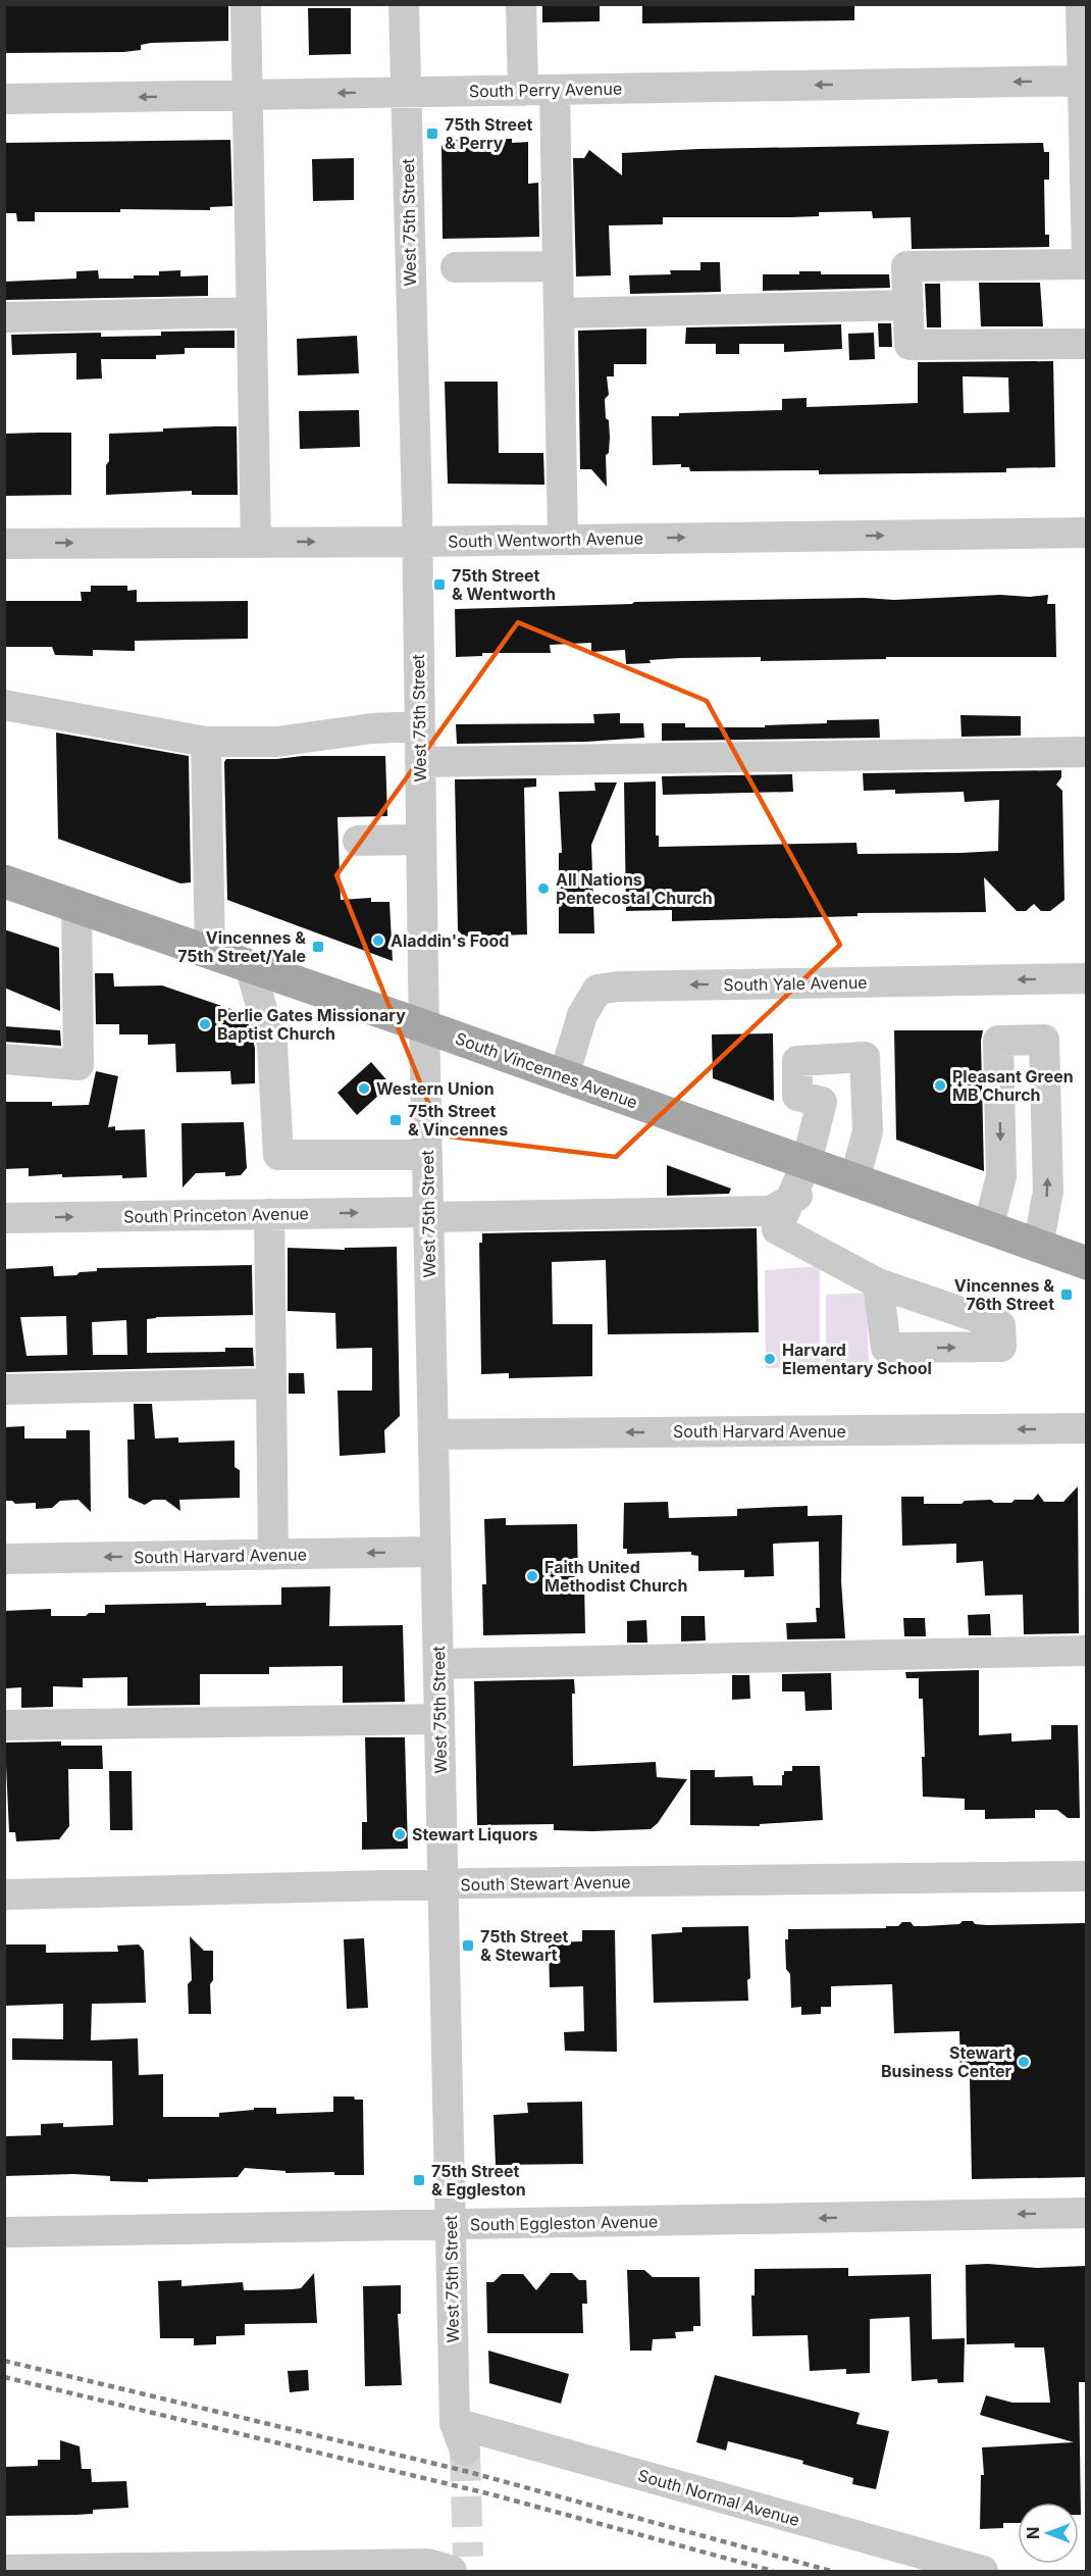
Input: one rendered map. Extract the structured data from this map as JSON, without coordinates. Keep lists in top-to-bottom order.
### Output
{
  "streets": {
    "main road": ["South Vincennes Avenue"],
    "street": [
      "South Perry Avenue",
      "West 75th Street",
      "South Wentworth Avenue",
      "South Yale Avenue",
      "South Princeton Avenue",
      "South Harvard Avenue",
      "South Stewart Avenue",
      "South Eggleston Avenue",
      "South Normal Avenue"
    ]
  },
  "crossings": [
    ["South Perry Avenue", "West 75th Street"],
    ["West 75th Street", "South Wentworth Avenue"],
    ["West 75th Street", "South Vincennes Avenue"],
    ["West 75th Street", "South Princeton Avenue"],
    ["West 75th Street", "South Harvard Avenue"],
    ["West 75th Street", "South Stewart Avenue"],
    ["West 75th Street", "South Eggleston Avenue"],
    ["West 75th Street", "South Normal Avenue"],
    ["South Yale Avenue", "South Vincennes Avenue"],
    ["South Vincennes Avenue", "South Princeton Avenue"]
  ],
  "one_way": ["South Eggleston Avenue"],
  "places": {
    "transit": [
      "75th Street & Perry",
      "75th Street & Wentworth",
      "Vincennes & 75th Street/Yale",
      "75th Street & Vincennes",
      "Vincennes & 76th Street",
      "75th Street & Stewart",
      "75th Street & Eggleston"
    ],
    "other": [
      "All Nations Pentecostal Church",
      "Aladdin's Food",
      "Perlie Gates Missionary Baptist Church",
      "Pleasant Green MB Church",
      "Western Union",
      "Harvard Elementary School",
      "Faith United Methodist Church",
      "Stewart Liquors",
      "Stewart Business Center"
    ]
  },
  "north": "left"
}
